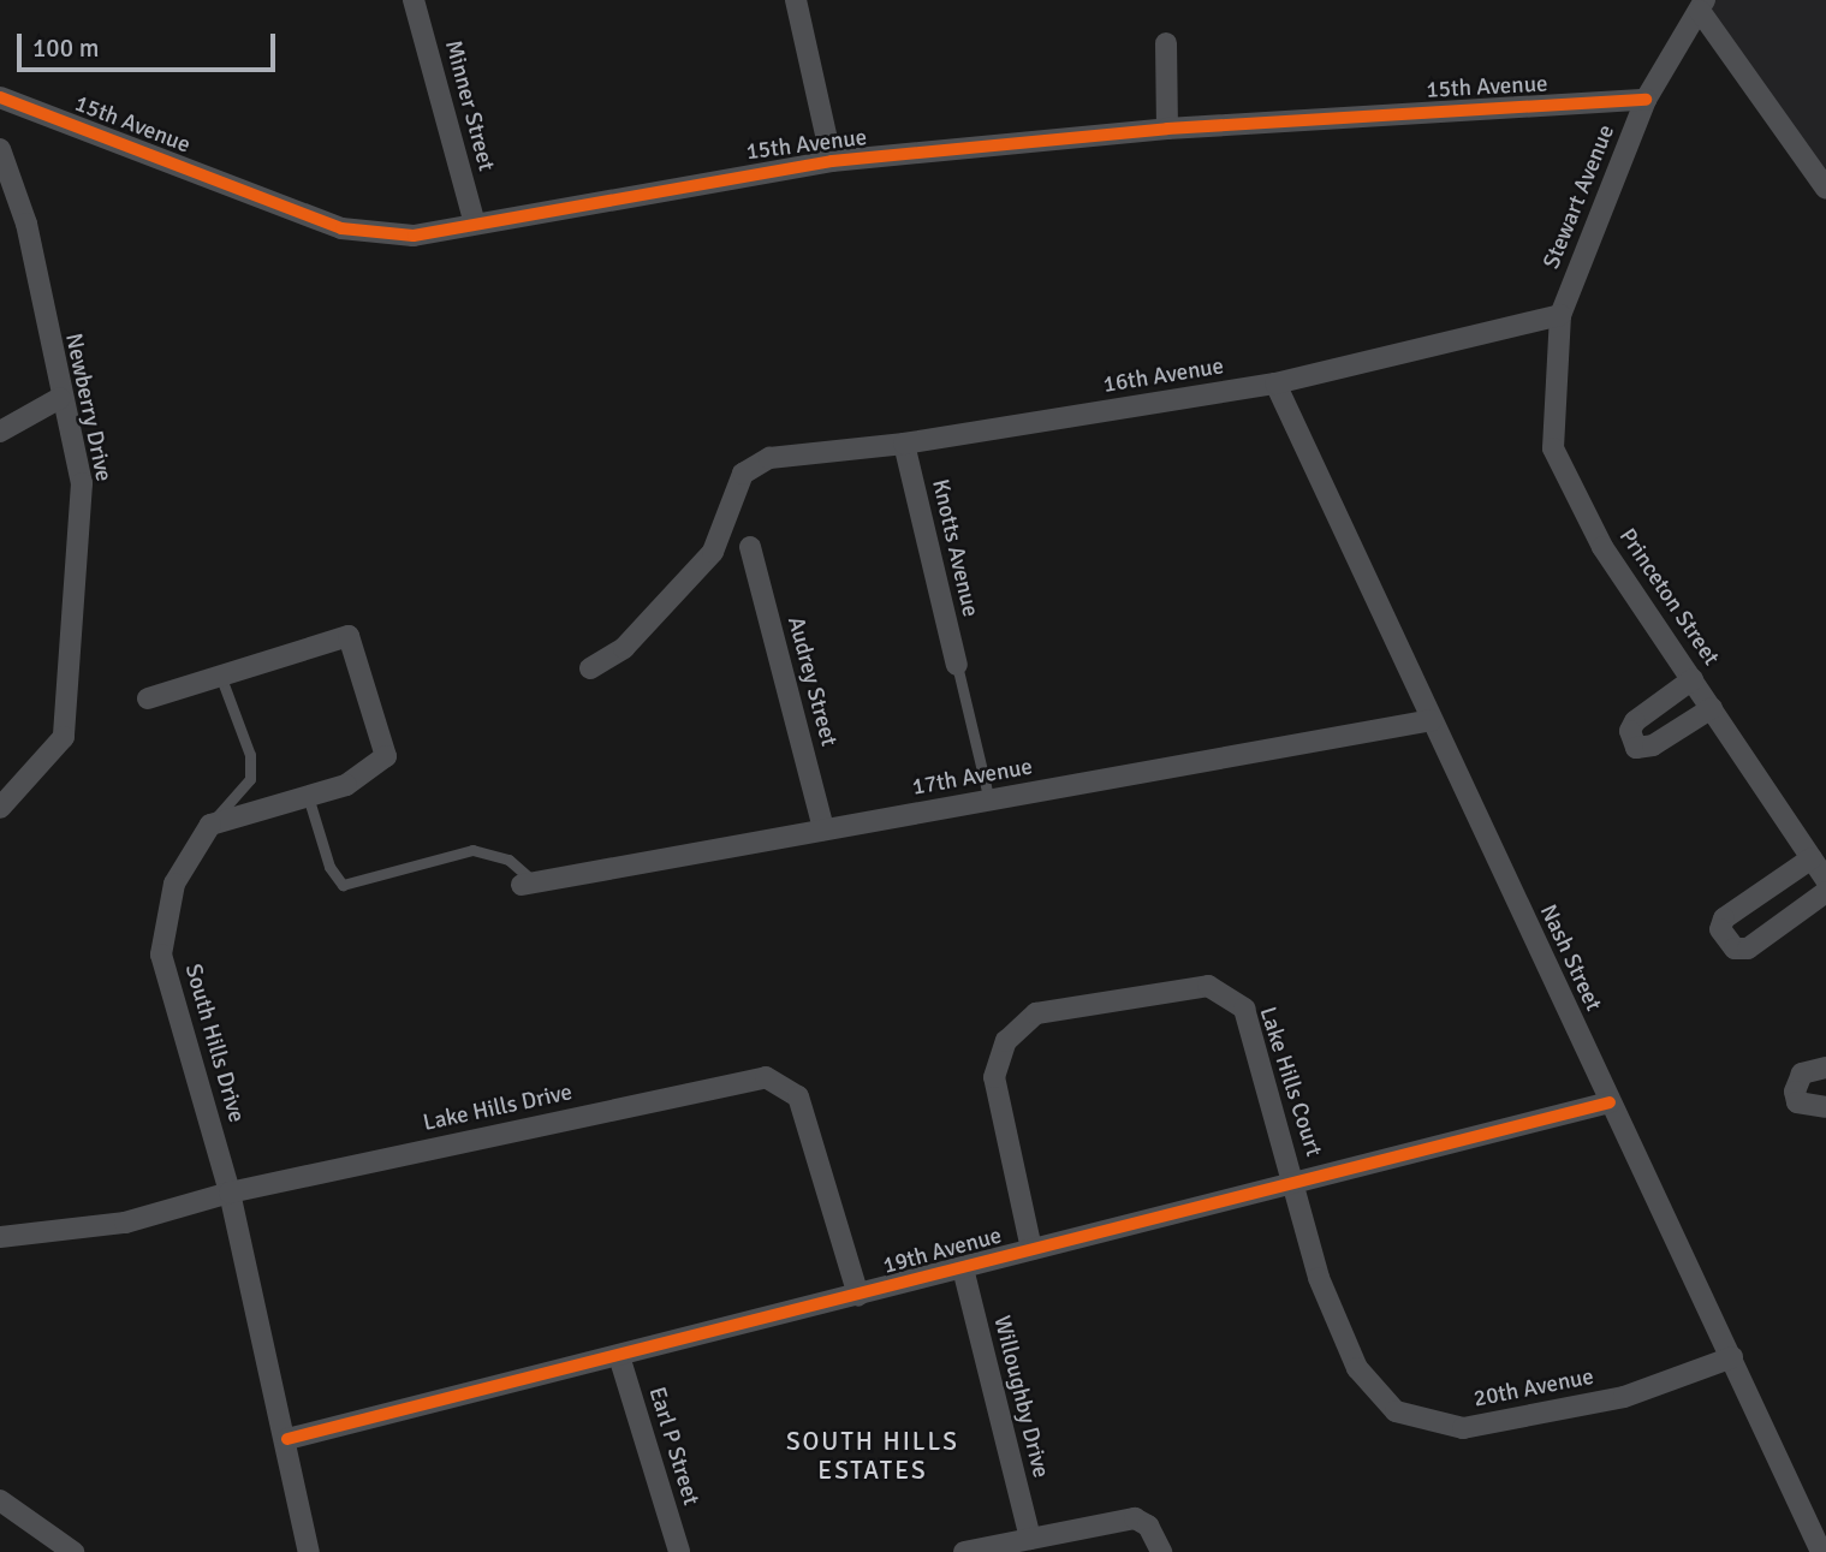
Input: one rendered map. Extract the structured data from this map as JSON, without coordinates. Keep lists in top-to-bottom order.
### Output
{
  "streets": {
    "street": [
      "15th Avenue",
      "Minner Street",
      "Stewart Avenue",
      "16th Avenue",
      "Newberry Drive",
      "Knotts Avenue",
      "Princeton Street",
      "Audrey Street",
      "17th Avenue",
      "Nash Street",
      "South Hills Drive",
      "Lake Hills Court",
      "Lake Hills Drive",
      "19th Avenue",
      "20th Avenue",
      "Willoughby Drive",
      "Earl P Street"
    ]
  },
  "crossings": [
    ["15th Avenue", "Minner Street"],
    ["15th Avenue", "Stewart Avenue"],
    ["Stewart Avenue", "16th Avenue"],
    ["Stewart Avenue", "Princeton Street"],
    ["16th Avenue", "Knotts Avenue"],
    ["16th Avenue", "Princeton Street"],
    ["16th Avenue", "Nash Street"],
    ["Audrey Street", "17th Avenue"],
    ["17th Avenue", "Nash Street"],
    ["Nash Street", "19th Avenue"],
    ["Nash Street", "20th Avenue"],
    ["South Hills Drive", "Lake Hills Drive"],
    ["South Hills Drive", "19th Avenue"],
    ["Lake Hills Court", "19th Avenue"],
    ["Lake Hills Court", "20th Avenue"],
    ["Lake Hills Drive", "19th Avenue"],
    ["19th Avenue", "Willoughby Drive"],
    ["19th Avenue", "Earl P Street"]
  ],
  "districts": ["SOUTH HILLS ESTATES"],
  "scale_bar": "100 m"
}
